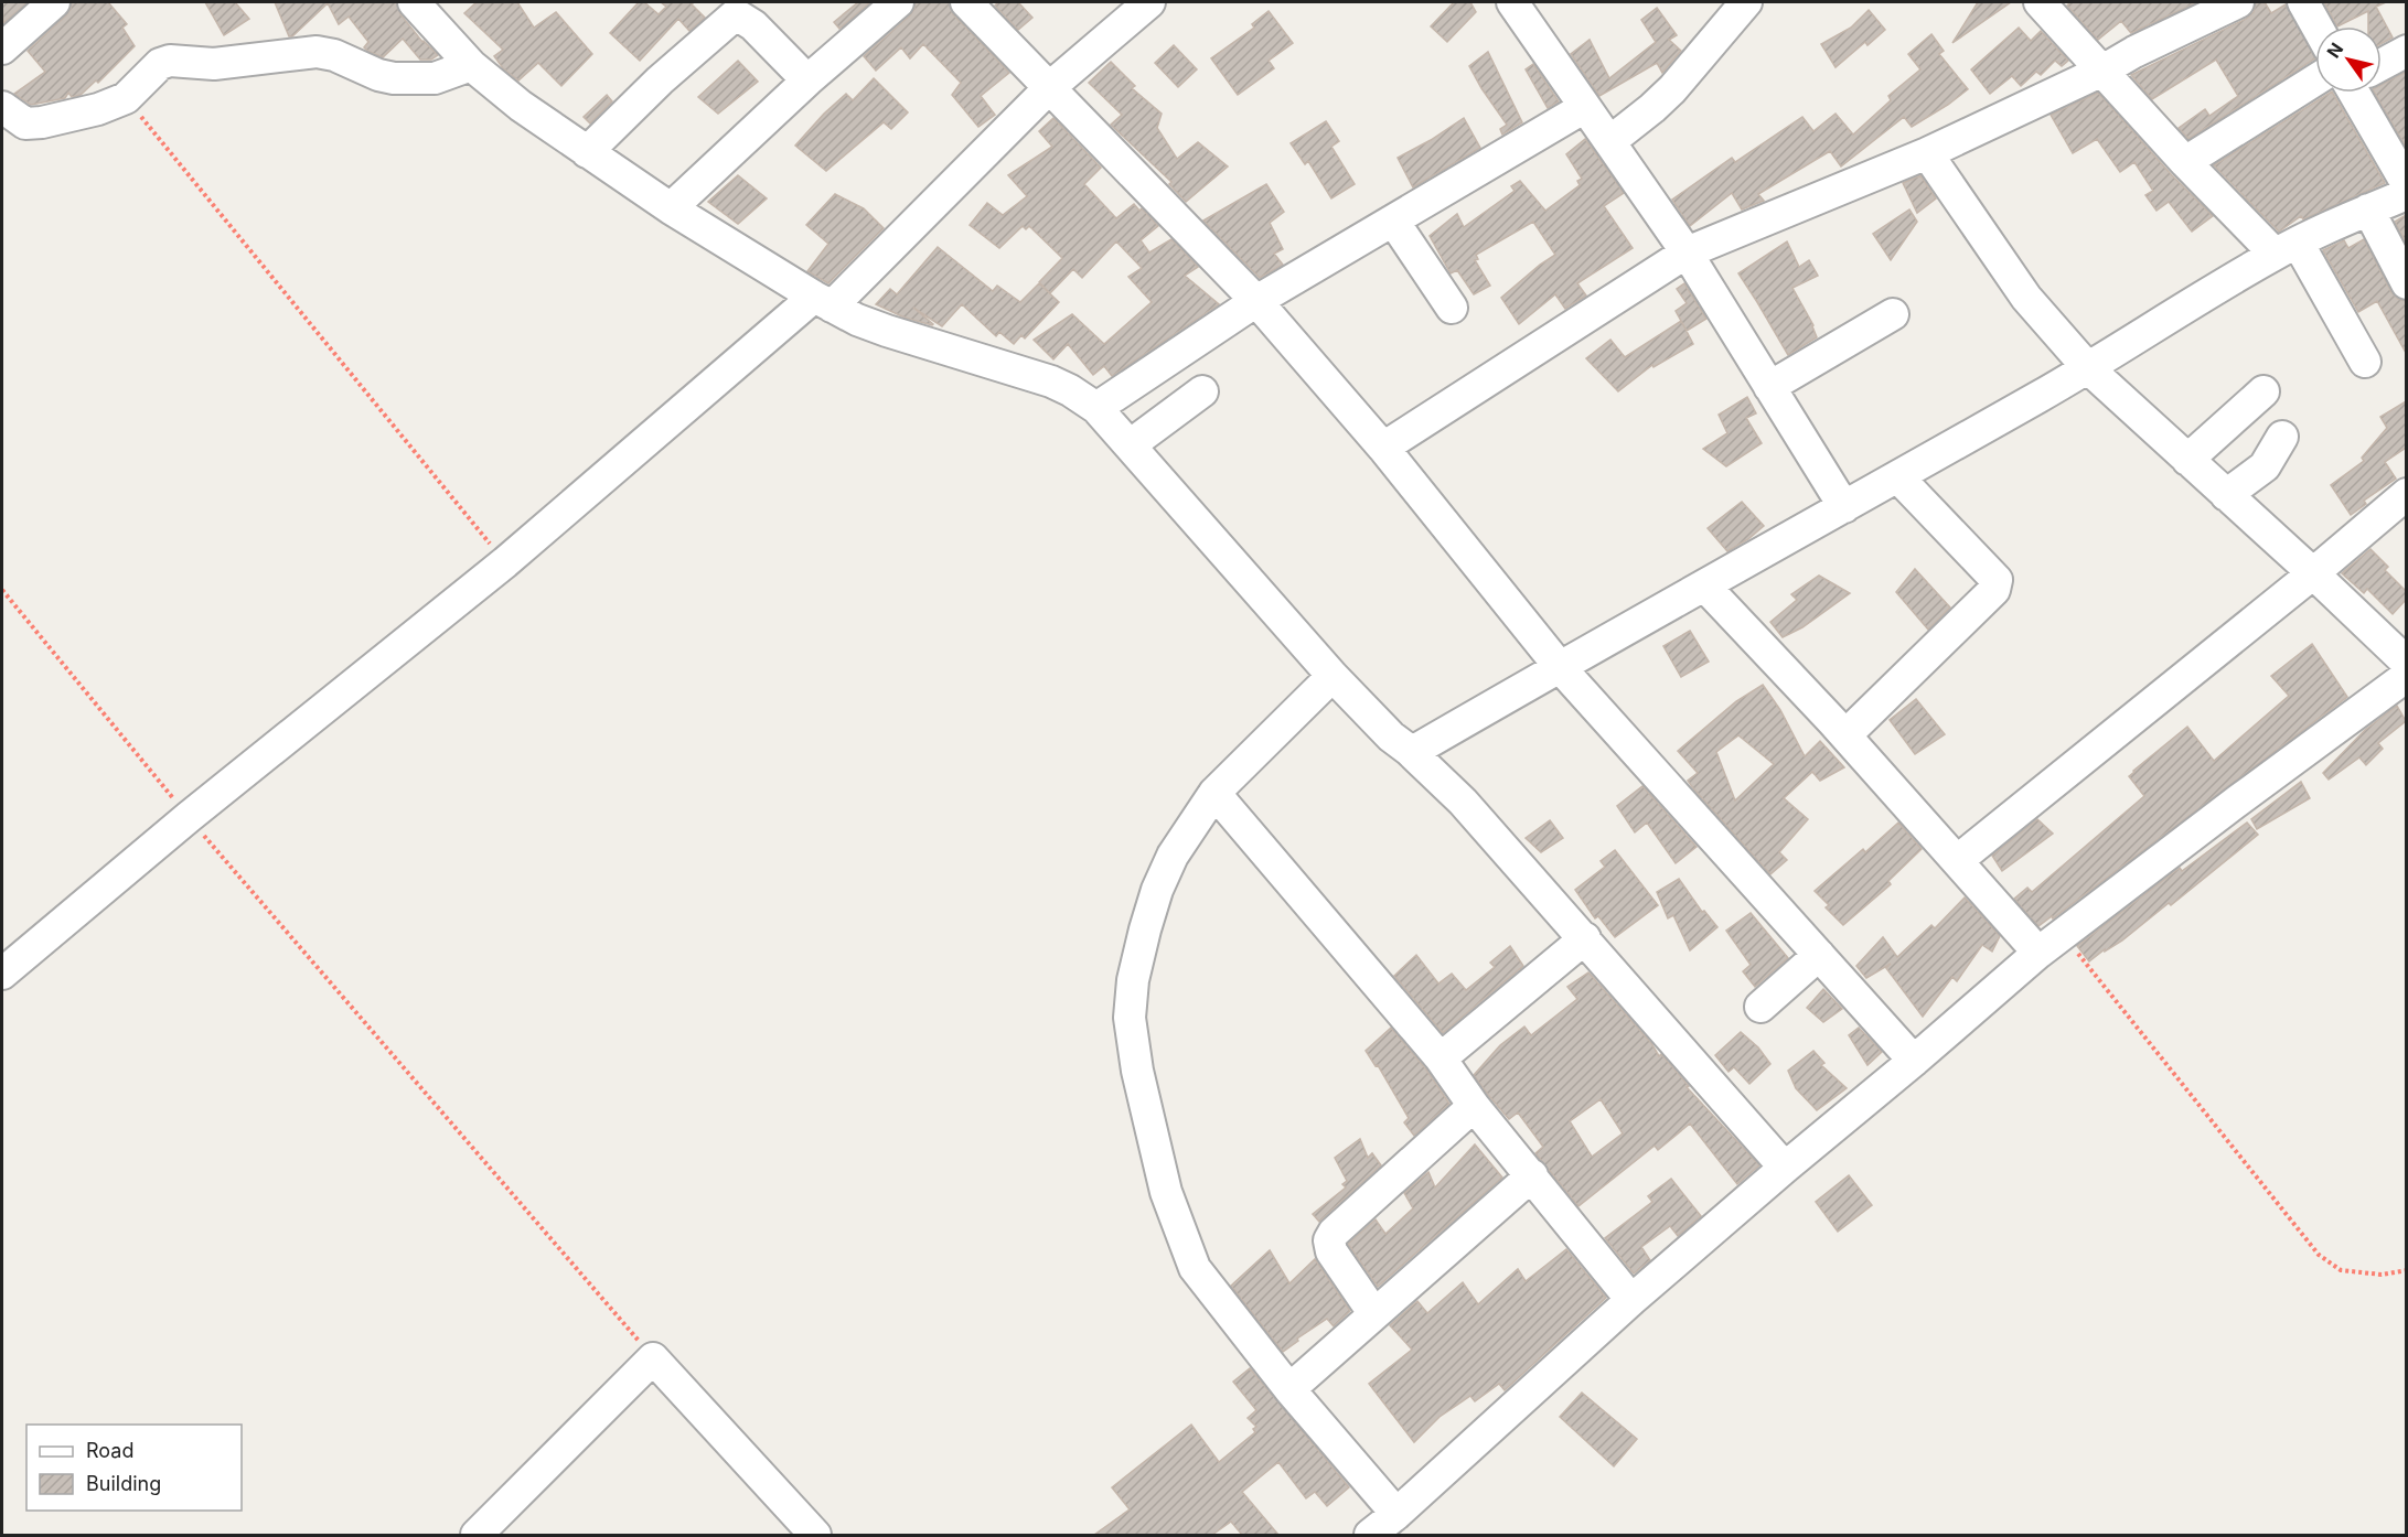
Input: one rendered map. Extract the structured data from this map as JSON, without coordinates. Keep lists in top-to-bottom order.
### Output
{
  "legend": ["Road", "Building"],
  "north": "top left"
}
